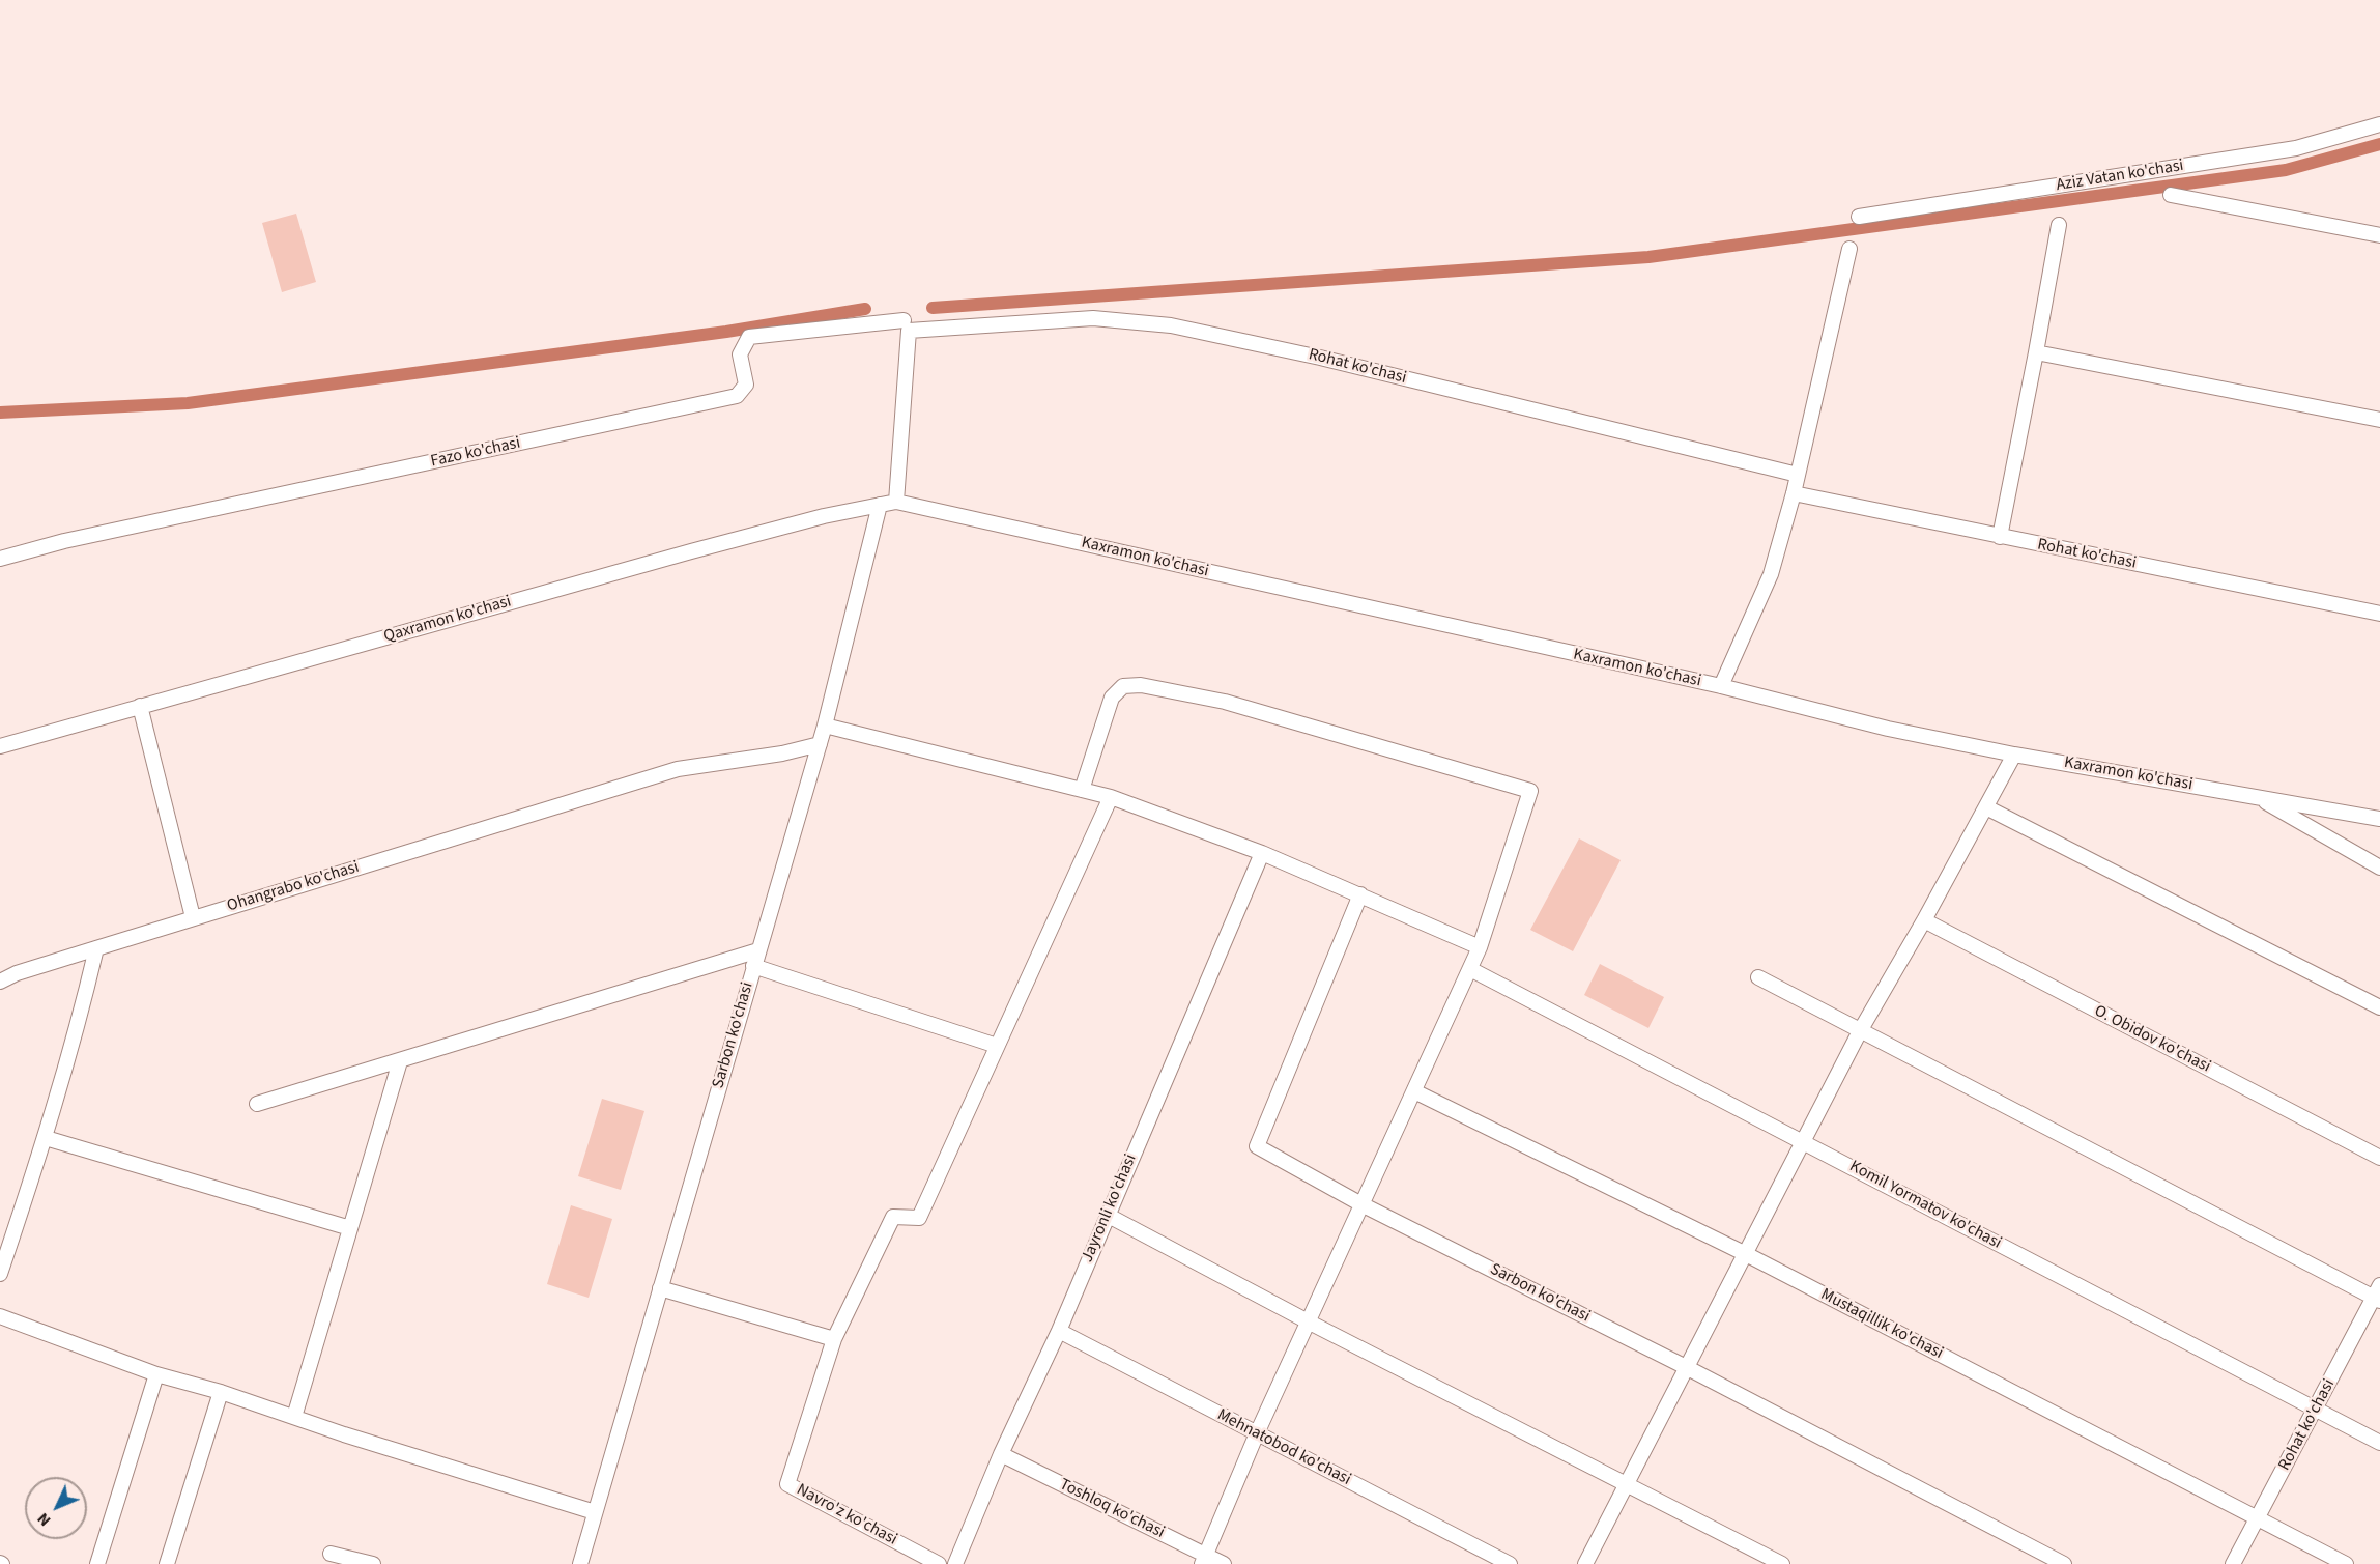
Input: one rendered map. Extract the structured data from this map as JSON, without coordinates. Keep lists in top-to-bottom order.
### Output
{
  "streets": {
    "street": [
      "Aziz Vatan ko'chasi",
      "Rohat ko'chasi",
      "Fazo ko'chasi",
      "Kaxramon ko'chasi",
      "Qaxramon ko'chasi",
      "Ohangrabo ko'chasi",
      "Sarbon ko'chasi",
      "O. Obidov ko'chasi",
      "Komil Yormatov ko'chasi",
      "Jayronli ko'chasi",
      "Mustaqillik ko'chasi",
      "Mehnatobod ko'chasi",
      "Toshloq ko'chasi",
      "Navro'z ko'chasi"
    ]
  },
  "crossings": [
    ["Rohat ko'chasi", "Fazo ko'chasi"],
    ["Rohat ko'chasi", "Komil Yormatov ko'chasi"],
    ["Rohat ko'chasi", "Mustaqillik ko'chasi"],
    ["Kaxramon ko'chasi", "Qaxramon ko'chasi"],
    ["Qaxramon ko'chasi", "Sarbon ko'chasi"],
    ["Ohangrabo ko'chasi", "Sarbon ko'chasi"],
    ["Jayronli ko'chasi", "Mehnatobod ko'chasi"],
    ["Jayronli ko'chasi", "Toshloq ko'chasi"]
  ],
  "north": "bottom left"
}
